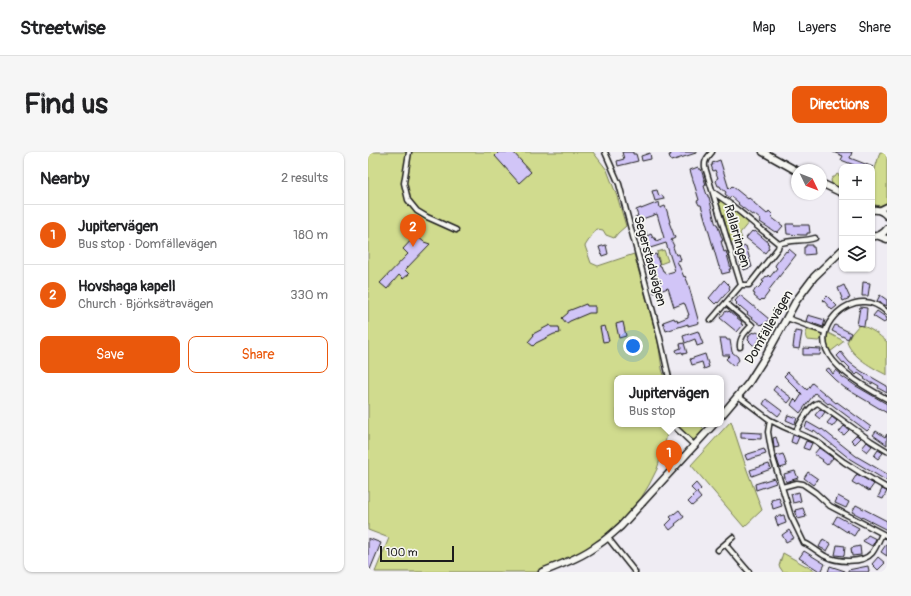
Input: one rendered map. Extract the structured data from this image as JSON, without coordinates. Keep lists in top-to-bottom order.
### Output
{
  "streets": {
    "street": ["Rallarringen", "Segerstadsvägen", "Domfällevägen"]
  },
  "scale_bar": "100 m",
  "north": "bottom right",
  "page": {
    "header": "Streetwise",
    "nav": ["Map", "Layers", "Share"],
    "buttons": [
      "Directions",
      ["Save", "Share"]
    ],
    "title": "Find us",
    "heading": ["Nearby", "2 results"],
    "map_buttons": ["+", "−"],
    "list": [
      {
        "mark": "1",
        "name": "Jupitervägen",
        "note": "Bus stop · Domfällevägen",
        "value": "180 m"
      },
      {
        "mark": "2",
        "name": "Hovshaga kapell",
        "note": "Church · Björksätravägen",
        "value": "330 m"
      }
    ],
    "pins": ["2", "1"],
    "popup": ["Jupitervägen", "Bus stop"],
    "scale": "100 m"
  }
}
